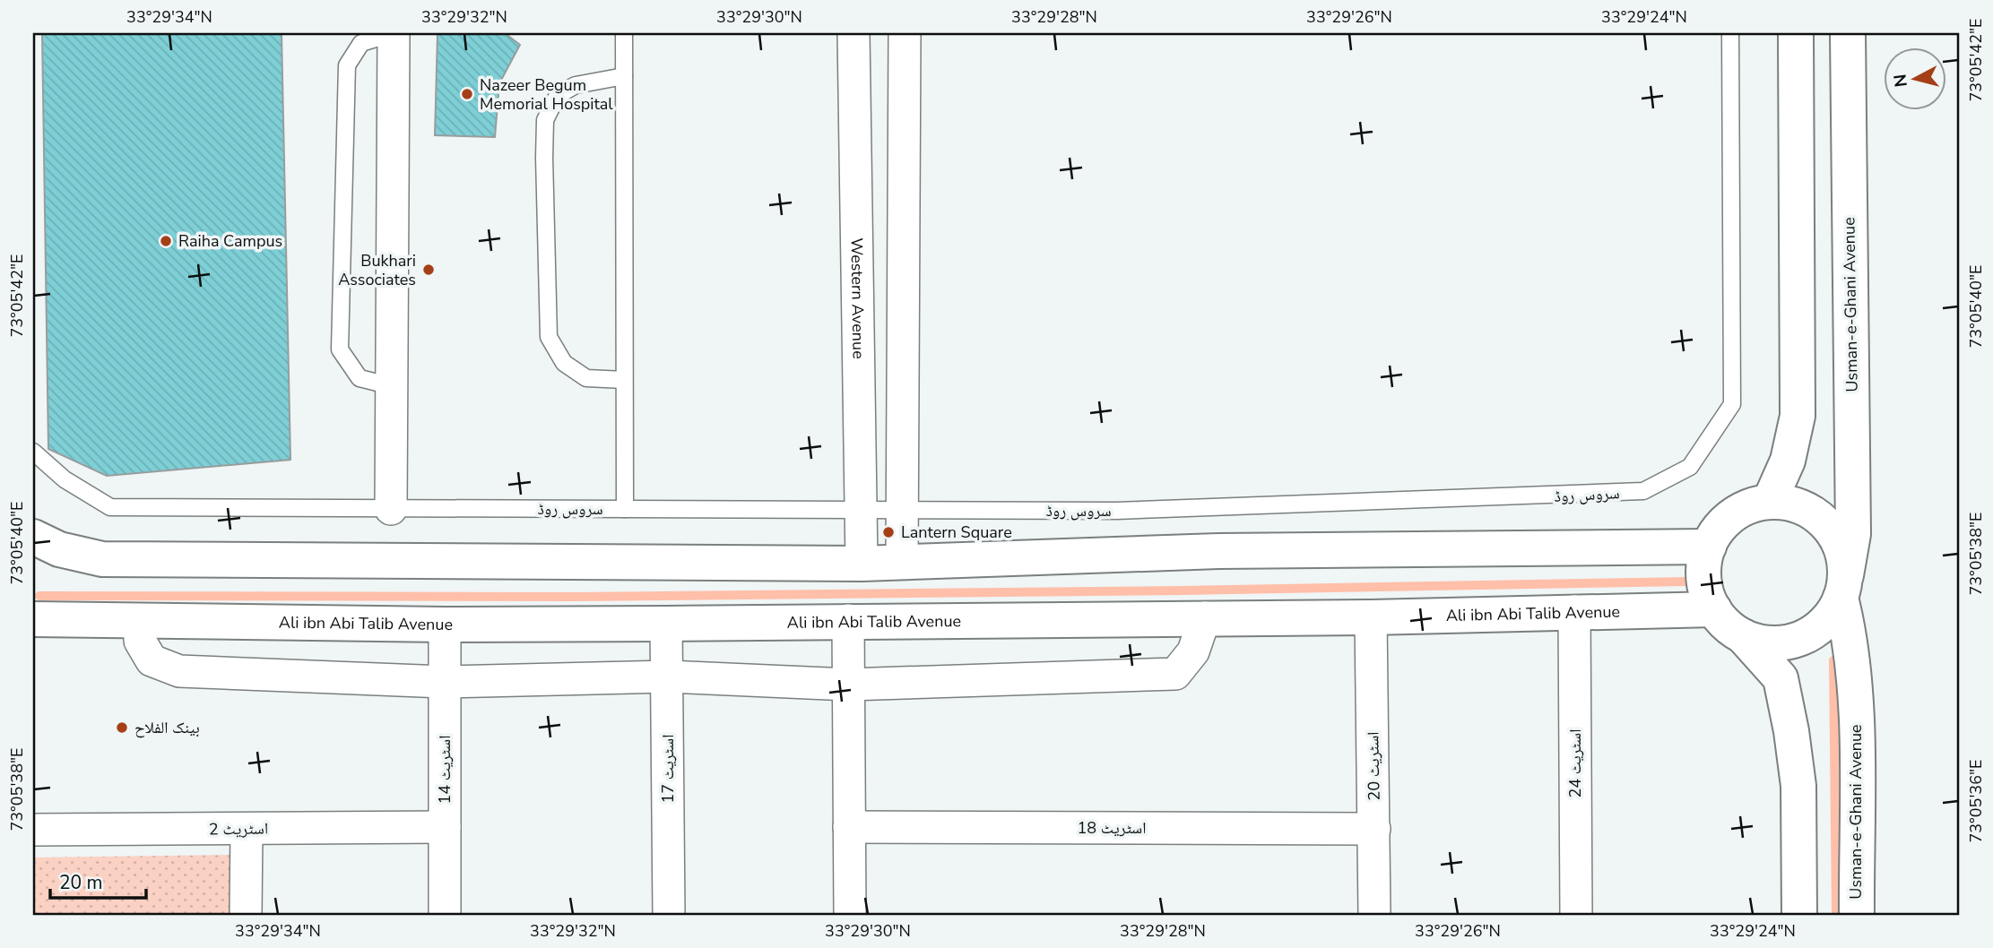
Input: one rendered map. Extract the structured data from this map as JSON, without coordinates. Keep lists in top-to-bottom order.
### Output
{
  "streets": {
    "main road": ["Usman-e-Ghani Avenue", "Ali ibn Abi Talib Avenue"],
    "street": [
      "Western Avenue",
      "اسٹریٹ 24",
      "اسٹریٹ 20",
      "اسٹریٹ 17",
      "اسٹریٹ 14",
      "اسٹریٹ 18",
      "اسٹریٹ 2"
    ],
    "lane": ["سروس روڈ"]
  },
  "crossings": [
    ["Western Avenue", "سروس روڈ"],
    ["Usman-e-Ghani Avenue", "Ali ibn Abi Talib Avenue"],
    ["Ali ibn Abi Talib Avenue", "اسٹریٹ 24"],
    ["Ali ibn Abi Talib Avenue", "اسٹریٹ 20"],
    ["Ali ibn Abi Talib Avenue", "اسٹریٹ 17"],
    ["Ali ibn Abi Talib Avenue", "اسٹریٹ 14"],
    ["اسٹریٹ 20", "اسٹریٹ 18"],
    ["اسٹریٹ 14", "اسٹریٹ 2"]
  ],
  "places": [
    "Nazeer Begum Memorial Hospital",
    "Raiha Campus",
    "Bukhari Associates",
    "Lantern Square",
    "بینک الفلاح"
  ],
  "scale_bar": "20 m",
  "north": "left",
  "coordinates": [
    "33°29'34\"N",
    "33°29'32\"N",
    "33°29'30\"N",
    "33°29'28\"N",
    "33°29'26\"N",
    "33°29'24\"N",
    "73°05'42\"E",
    "73°05'40\"E",
    "73°05'38\"E",
    "73°05'36\"E"
  ]
}
